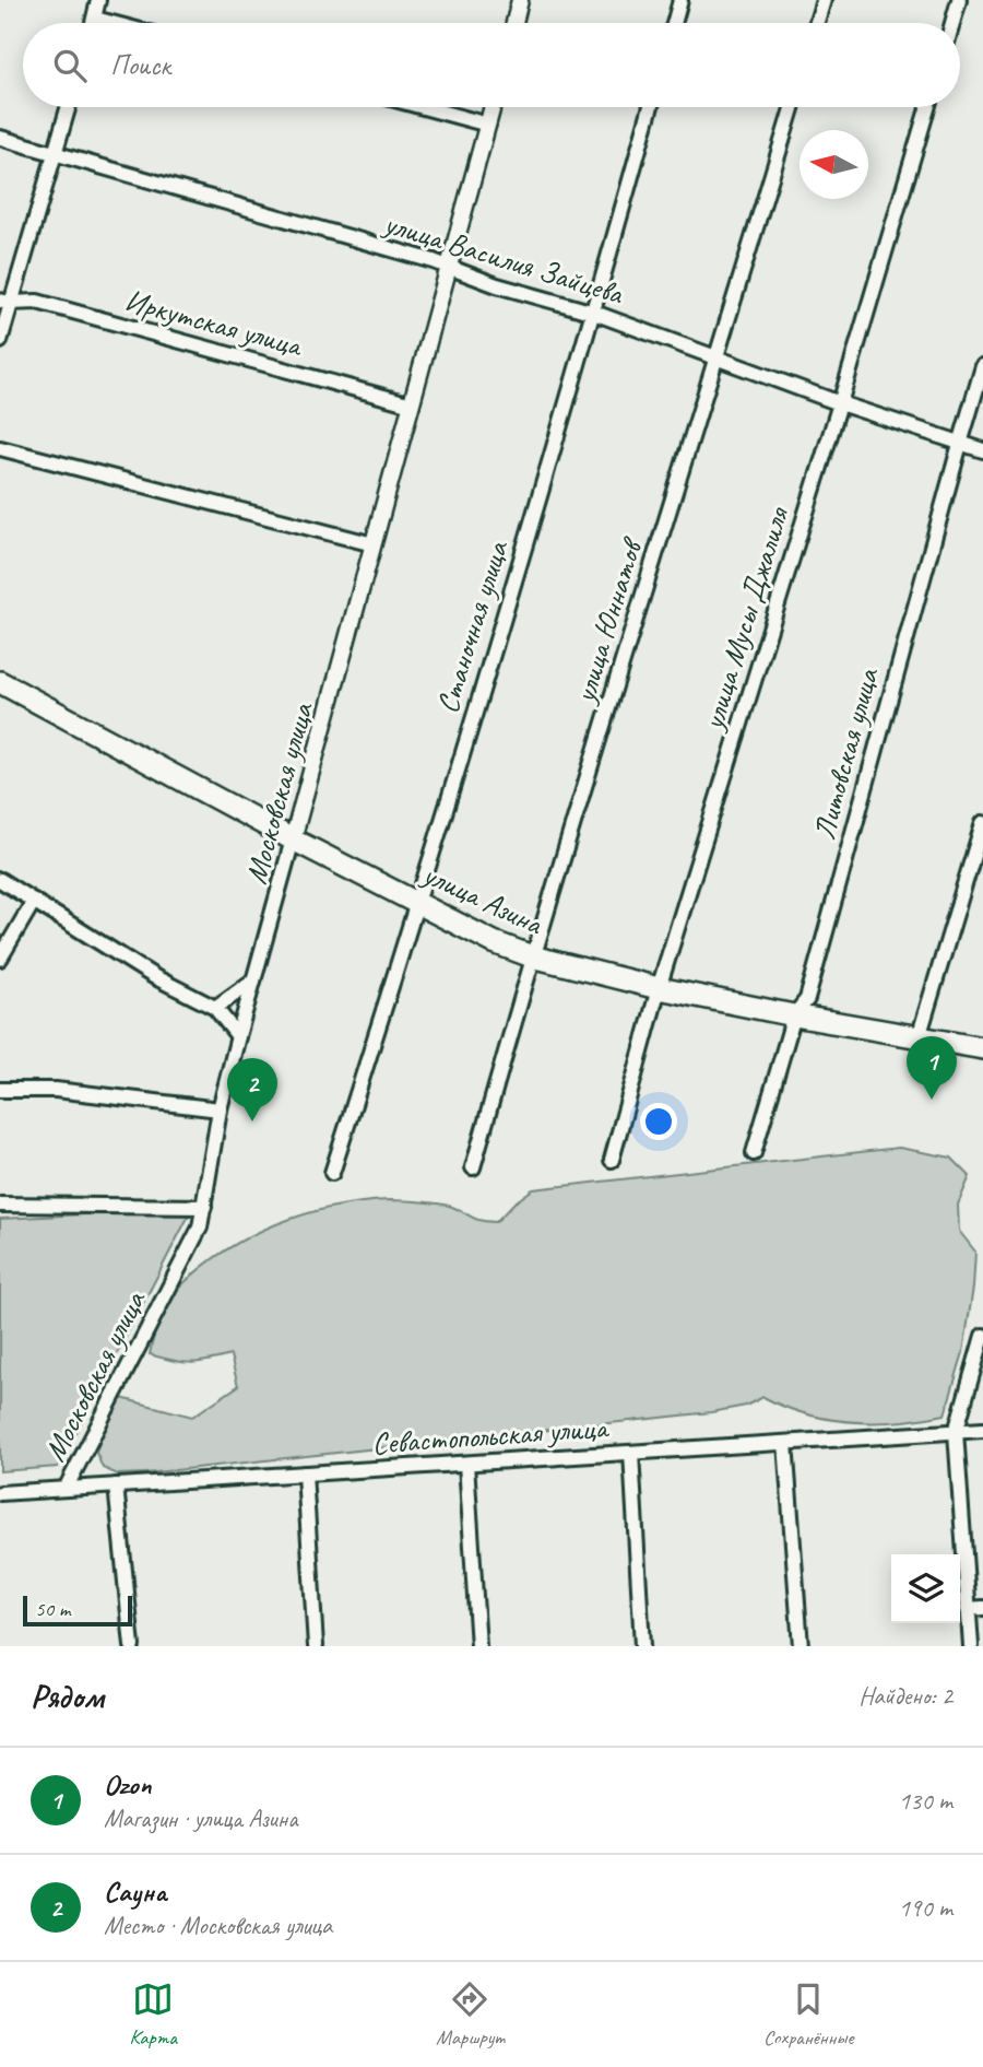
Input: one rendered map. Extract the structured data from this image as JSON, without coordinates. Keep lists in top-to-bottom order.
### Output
{
  "streets": {
    "main road": ["улица Азина"],
    "street": [
      "улица Василия Зайцева",
      "Иркутская улица",
      "улица Мусы Джалиля",
      "улица Юннатов",
      "Станочная улица",
      "Литовская улица",
      "Московская улица",
      "Севастопольская улица"
    ]
  },
  "crossings": [
    ["улица Василия Зайцева", "улица Мусы Джалиля"],
    ["улица Василия Зайцева", "улица Юннатов"],
    ["улица Василия Зайцева", "Станочная улица"],
    ["улица Василия Зайцева", "Литовская улица"],
    ["улица Василия Зайцева", "Московская улица"],
    ["Иркутская улица", "Московская улица"],
    ["улица Мусы Джалиля", "улица Азина"],
    ["улица Юннатов", "улица Азина"],
    ["Станочная улица", "улица Азина"],
    ["Литовская улица", "улица Азина"],
    ["Московская улица", "улица Азина"],
    ["Московская улица", "Севастопольская улица"]
  ],
  "scale_bar": "50 m",
  "north": "left",
  "page": {
    "search": "Поиск",
    "pins": ["1", "2"],
    "scale": "50 m",
    "heading": ["Рядом", "Найдено: 2"],
    "list": [
      {
        "mark": "1",
        "name": "Ozon",
        "note": "Магазин · улица Азина",
        "value": "130 m"
      },
      {
        "mark": "2",
        "name": "Сауна",
        "note": "Место · Московская улица",
        "value": "190 m"
      }
    ],
    "nav": ["Карта", "Маршрут", "Сохранённые"]
  }
}
